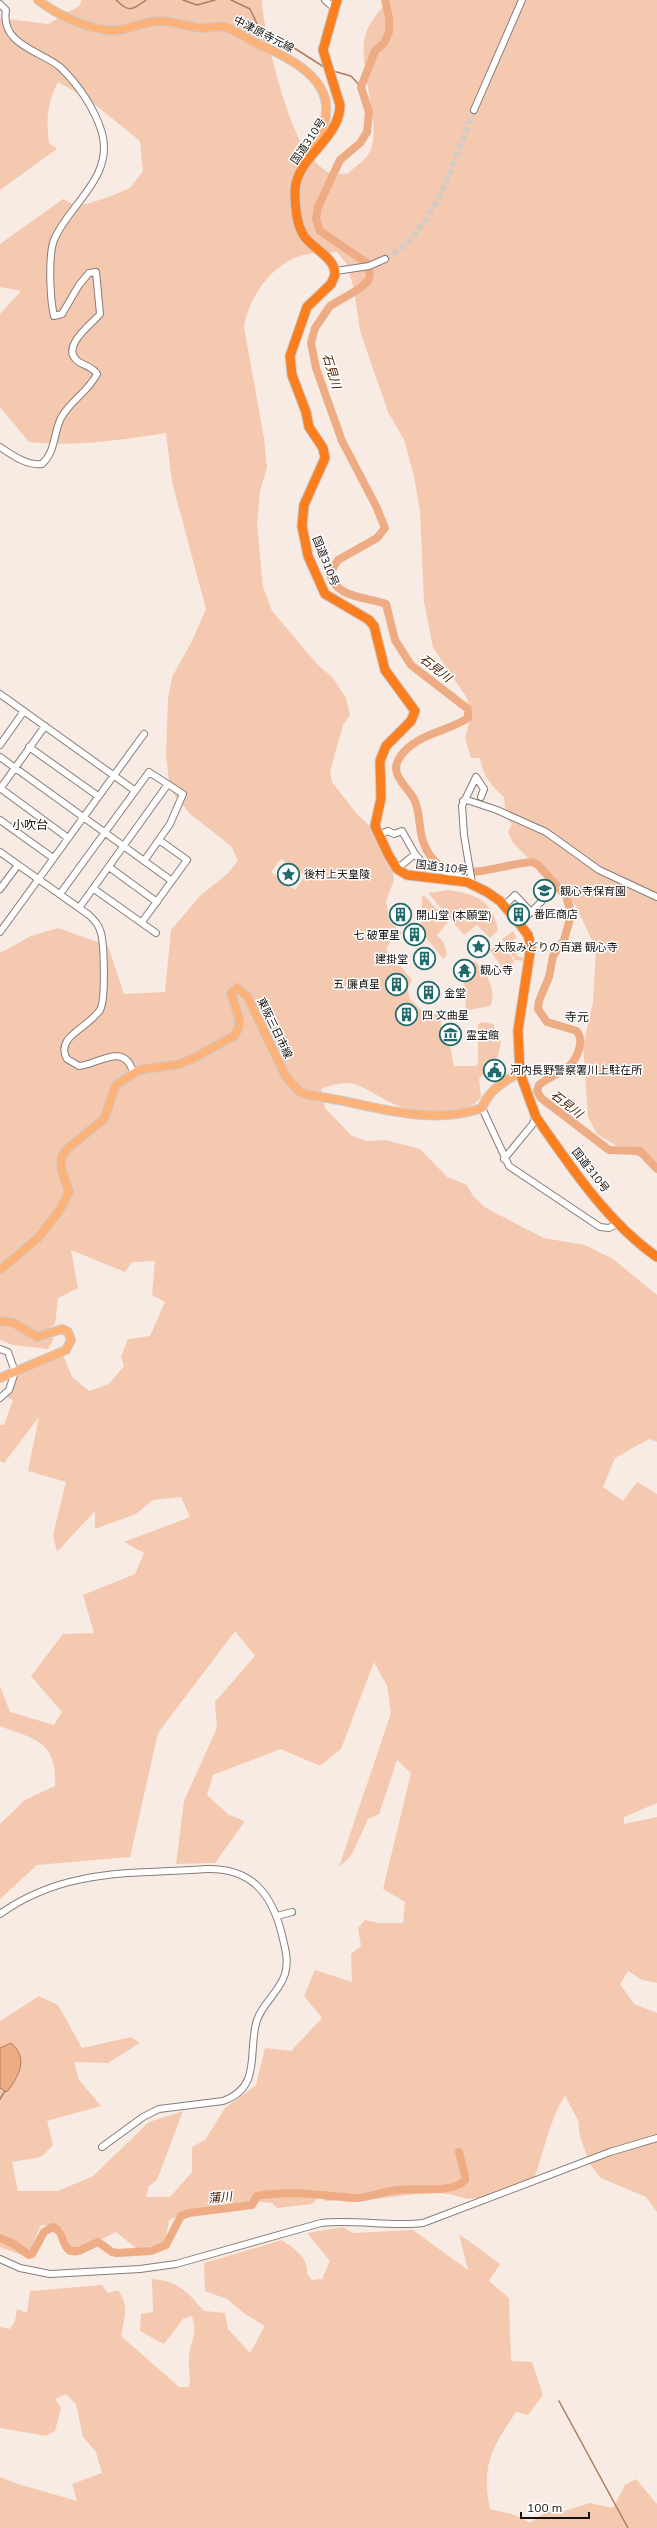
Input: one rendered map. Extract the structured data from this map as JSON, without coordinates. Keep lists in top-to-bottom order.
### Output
{
  "streets": {
    "highway": ["国道310号"],
    "main road": ["中津原寺元線", "東阪三日市線"]
  },
  "crossings": [
    ["中津原寺元線", "国道310号"]
  ],
  "districts": ["小吹台", "寺元"],
  "water": ["石見川", "蒲川"],
  "places": {
    "place": ["後村上天皇陵", "大阪みどりの百選 観心寺"],
    "school or university": ["観心寺保育園"],
    "building": [
      "番匠商店",
      "開山堂 (本願堂)",
      "七 破軍星",
      "建掛堂",
      "五 廉貞星",
      "金堂",
      "四 文曲星"
    ],
    "temple": ["観心寺"],
    "museum": ["霊宝館"],
    "public building": ["河内長野警察署川上駐在所"]
  },
  "scale_bar": "100 m"
}
